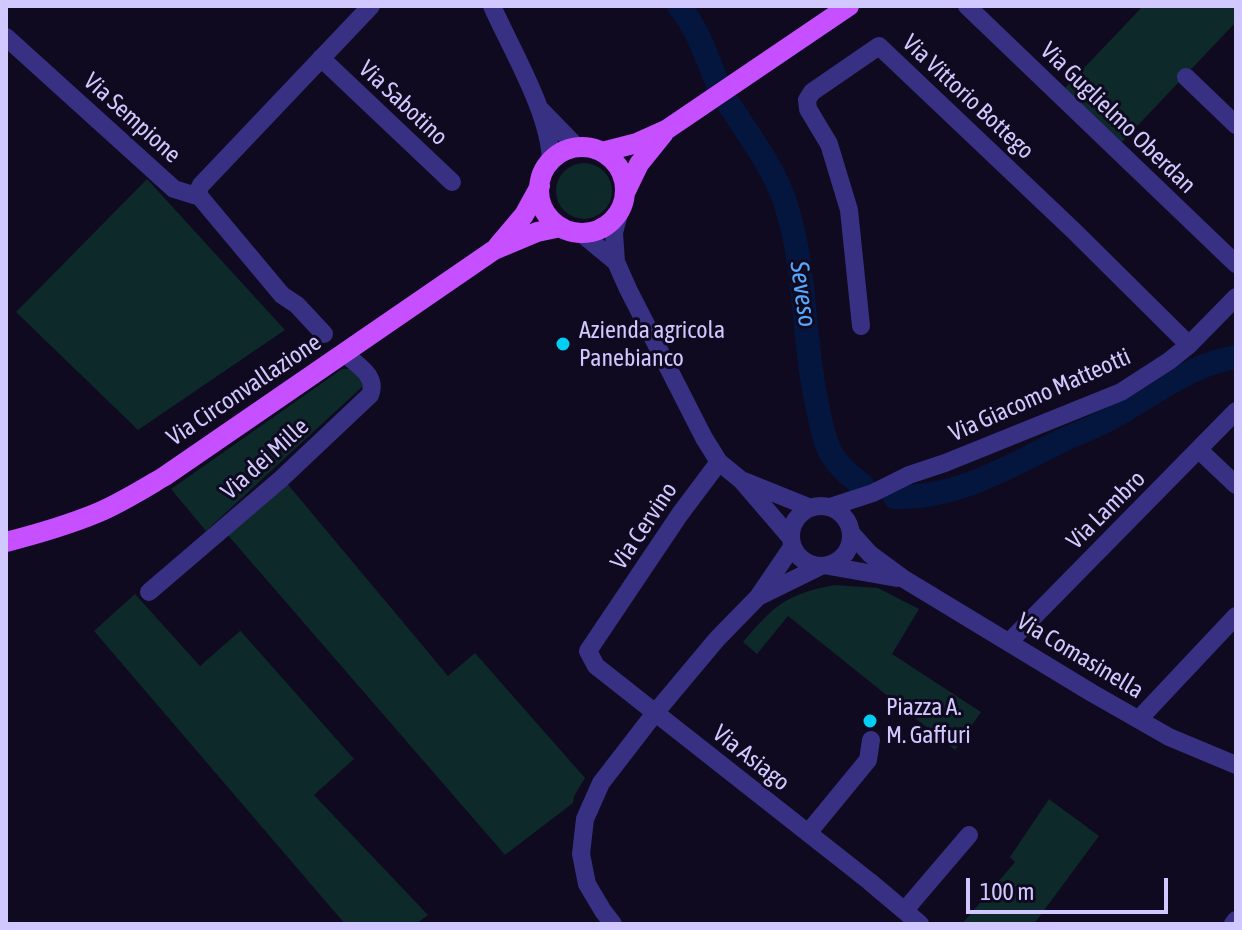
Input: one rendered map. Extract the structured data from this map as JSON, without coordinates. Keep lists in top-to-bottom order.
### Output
{
  "streets": {
    "main road": ["Via Circonvallazione"],
    "street": [
      "Via Vittorio Bottego",
      "Via Sabotino",
      "Via Sempione",
      "Via Guglielmo Oberdan",
      "Via Giacomo Matteotti",
      "Via dei Mille",
      "Via Lambro",
      "Via Cervino",
      "Via Comasinella",
      "Via Asiago"
    ]
  },
  "crossings": [
    ["Via Vittorio Bottego", "Via Giacomo Matteotti"],
    ["Via Circonvallazione", "Via dei Mille"],
    ["Via Giacomo Matteotti", "Via Comasinella"],
    ["Via Lambro", "Via Comasinella"],
    ["Via Cervino", "Via Asiago"]
  ],
  "water": ["Seveso"],
  "places": ["Azienda agricola Panebianco", "Piazza A. M. Gaffuri"],
  "scale_bar": "100 m"
}
